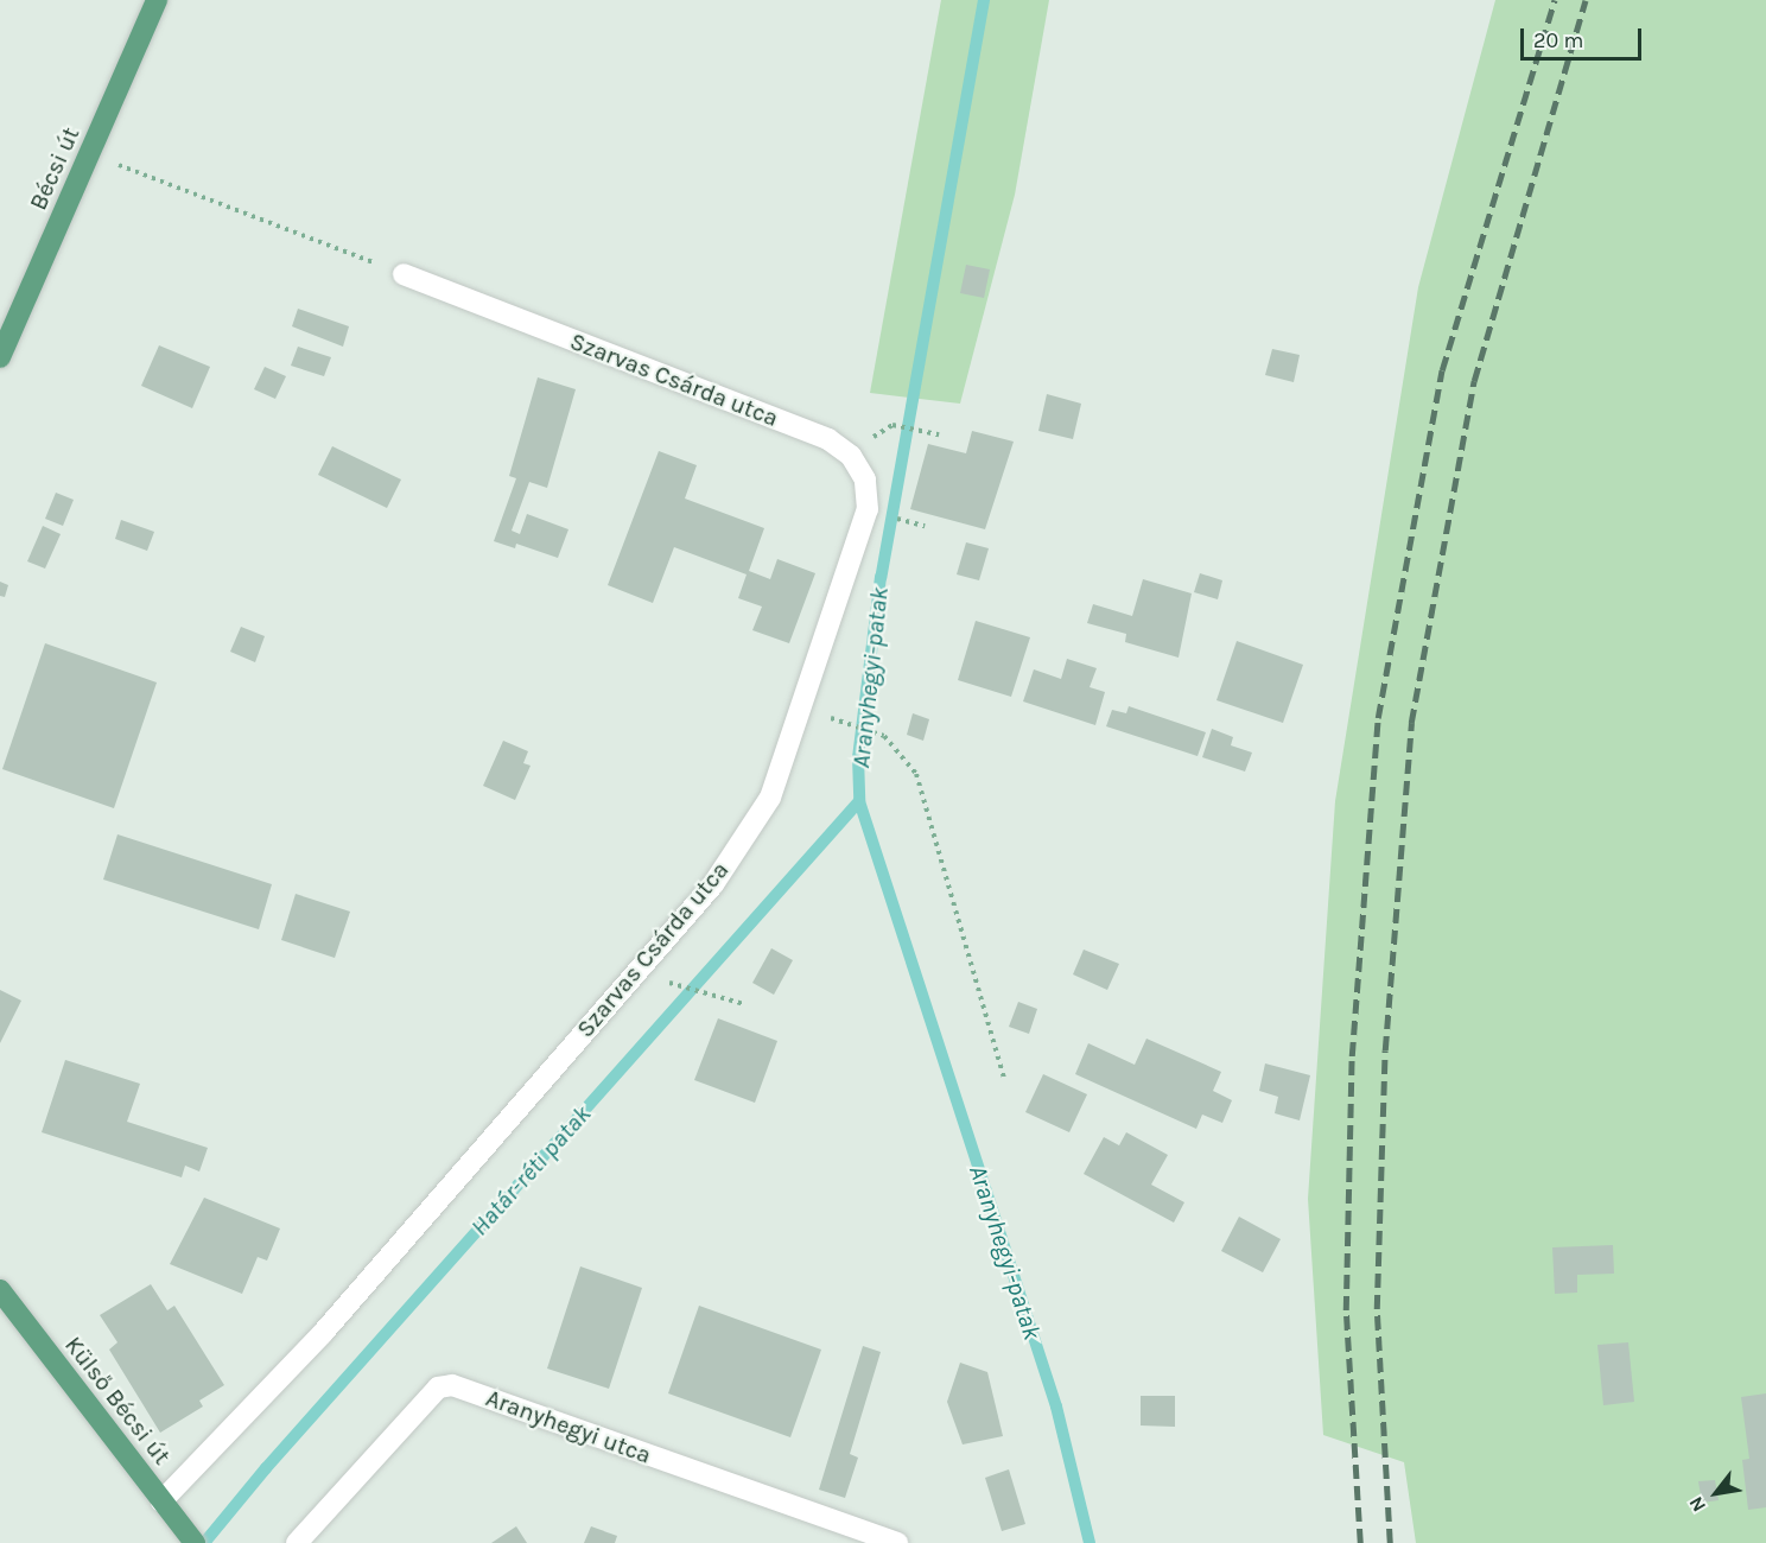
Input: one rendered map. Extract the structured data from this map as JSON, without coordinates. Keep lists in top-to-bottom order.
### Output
{
  "streets": {
    "main road": ["Bécsi út", "Külső Bécsi út"],
    "street": ["Szarvas Csárda utca", "Aranyhegyi utca"]
  },
  "crossings": [
    ["Szarvas Csárda utca", "Külső Bécsi út"]
  ],
  "water": ["Aranyhegyi-patak", "Határ-réti patak"],
  "scale_bar": "20 m",
  "north": "bottom left"
}
